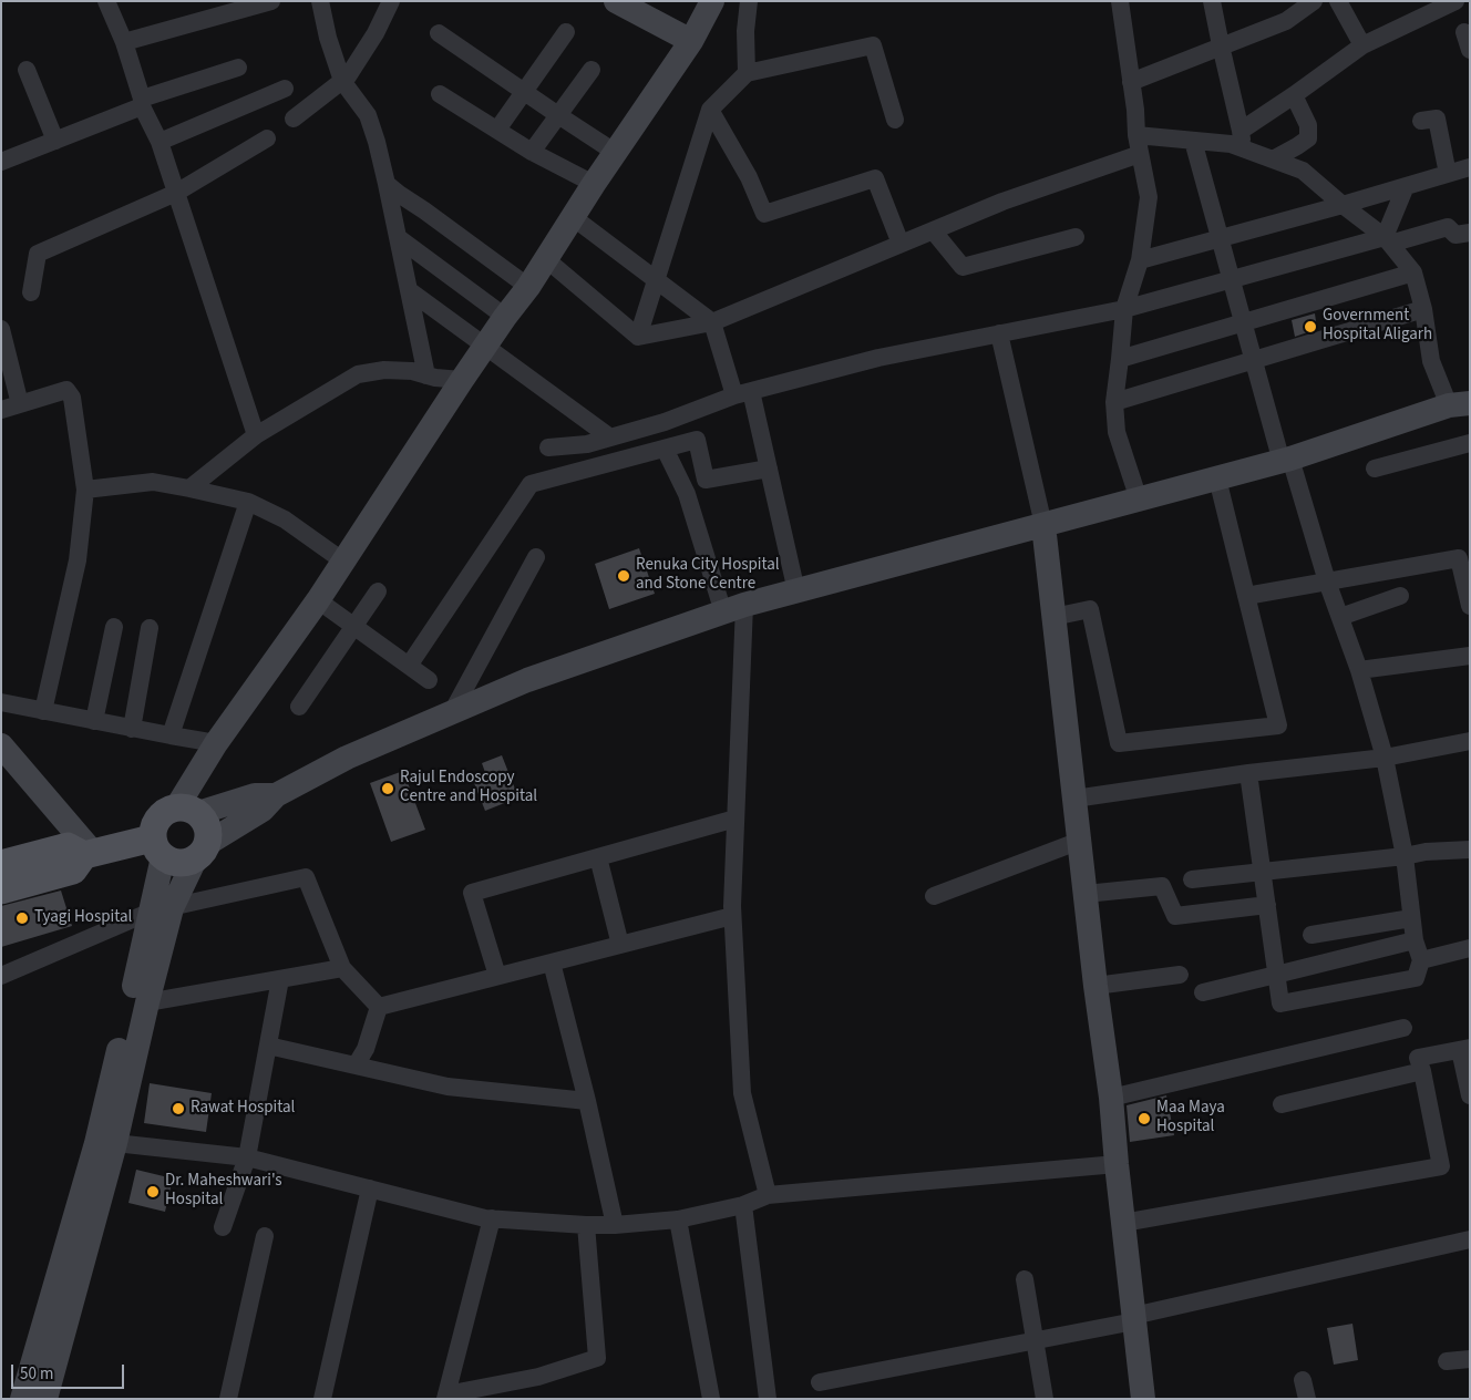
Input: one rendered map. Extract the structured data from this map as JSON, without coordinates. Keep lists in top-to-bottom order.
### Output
{
  "places": [
    "Government Hospital Aligarh",
    "Renuka City Hospital and Stone Centre",
    "Rajul Endoscopy Centre and Hospital",
    "Tyagi Hospital",
    "Rawat Hospital",
    "Maa Maya Hospital",
    "Dr. Maheshwari's Hospital"
  ],
  "scale_bar": "50 m"
}
